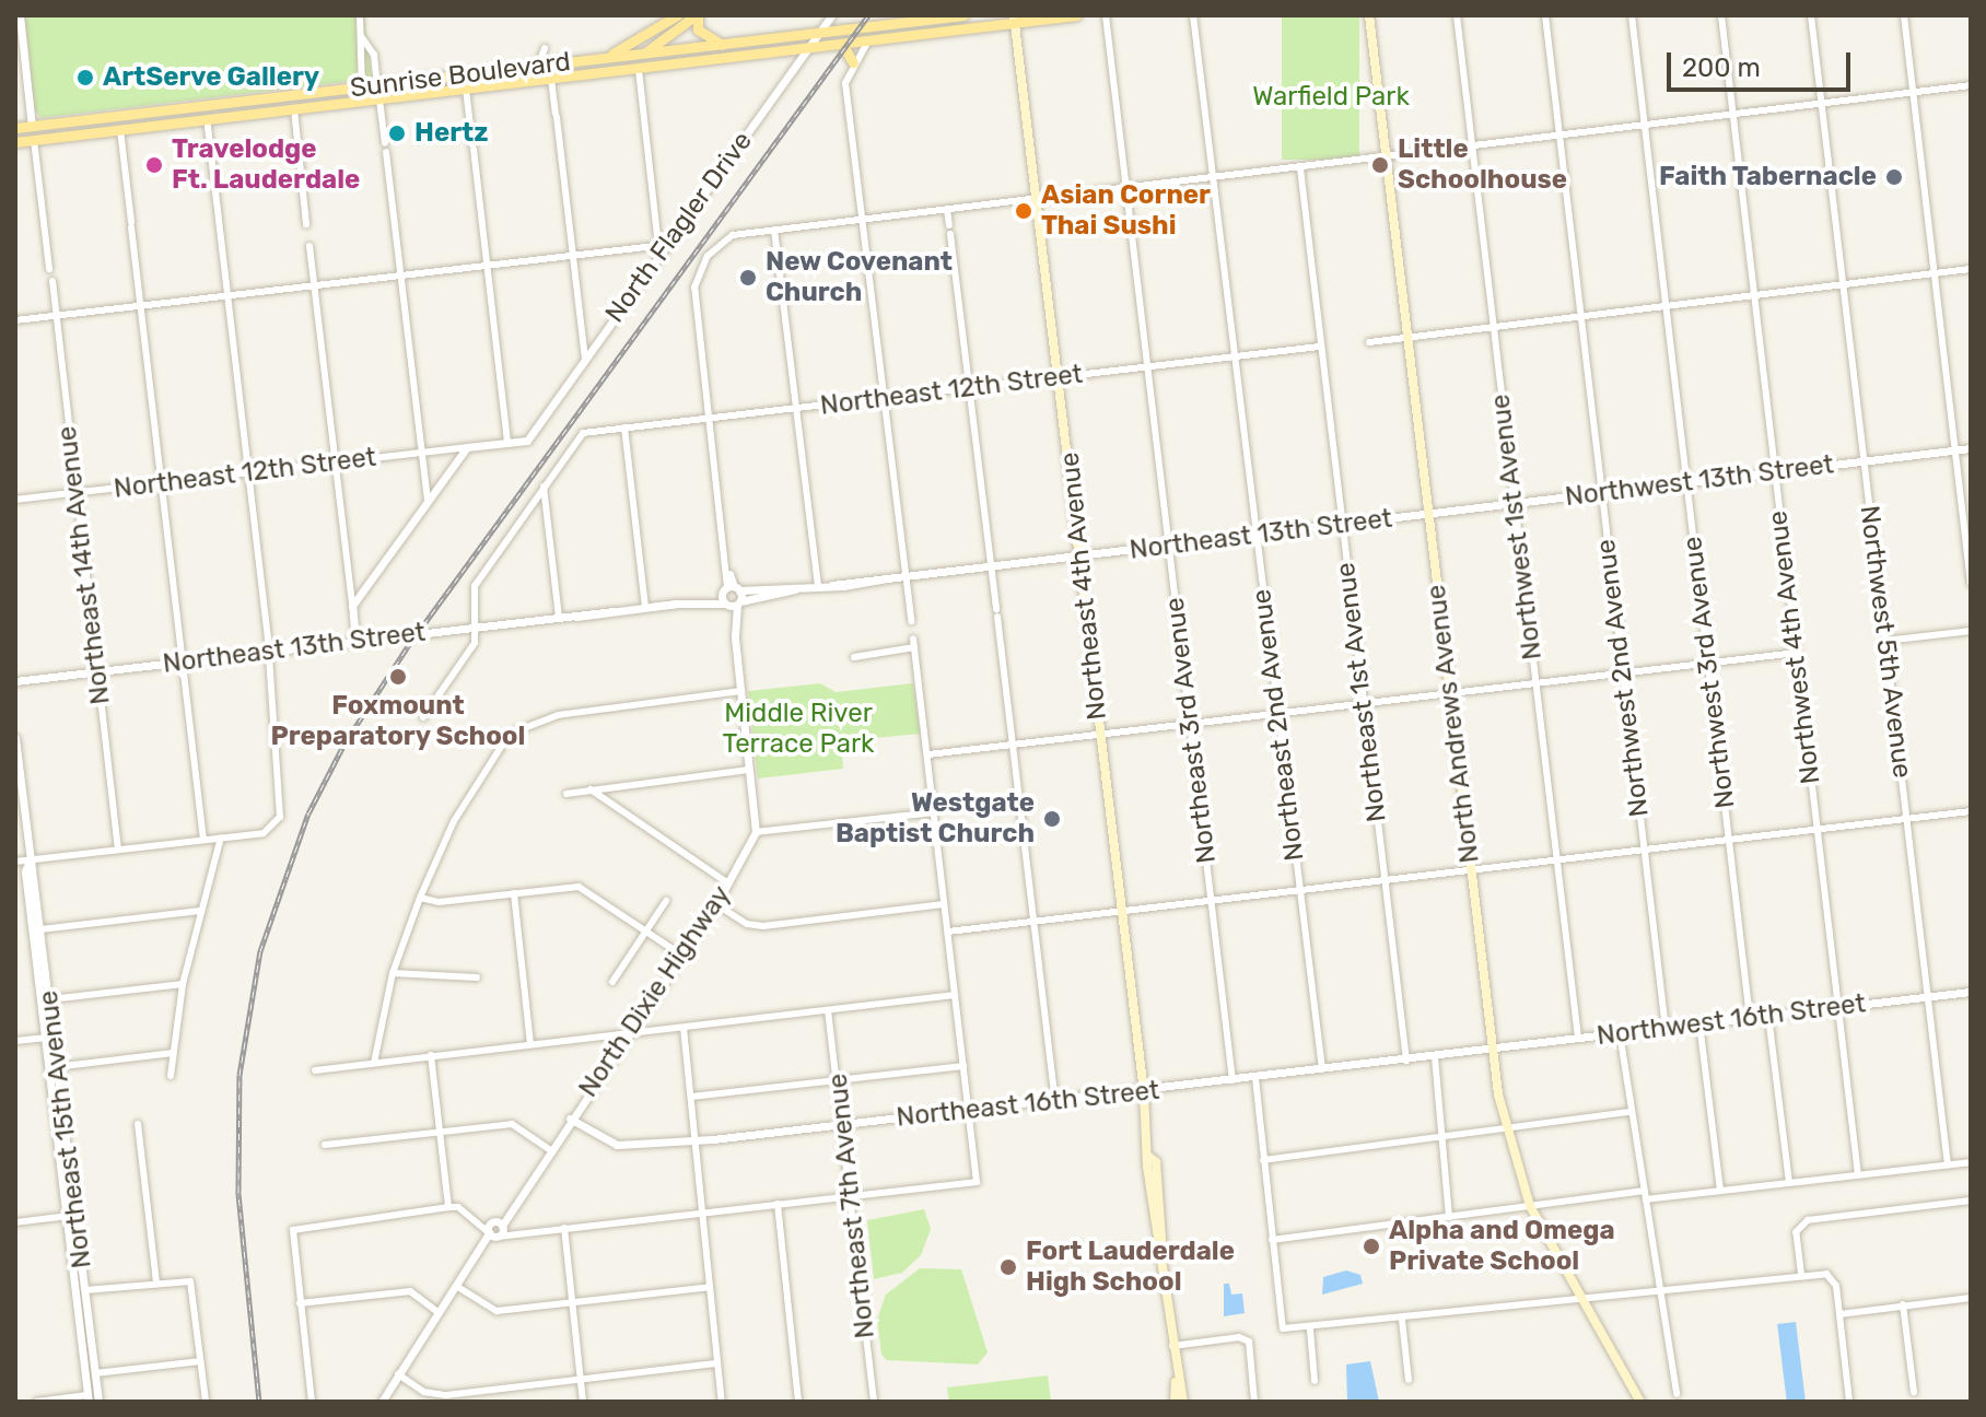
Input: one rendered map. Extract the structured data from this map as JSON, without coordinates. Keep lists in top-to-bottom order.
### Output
{
  "streets": {
    "main road": ["Sunrise Boulevard", "Northeast 4th Avenue", "North Andrews Avenue"],
    "street": [
      "North Flagler Drive",
      "Northeast 12th Street",
      "Northwest 13th Street",
      "Northwest 1st Avenue",
      "Northeast 13th Street",
      "Northeast 14th Avenue",
      "Northwest 5th Avenue",
      "Northwest 4th Avenue",
      "Northwest 3rd Avenue",
      "Northwest 2nd Avenue",
      "Northeast 1st Avenue",
      "Northeast 2nd Avenue",
      "Northeast 3rd Avenue",
      "North Dixie Highway",
      "Northwest 16th Street",
      "Northeast 16th Street",
      "Northeast 15th Avenue",
      "Northeast 7th Avenue"
    ]
  },
  "crossings": [
    ["North Flagler Drive", "Northeast 12th Street"],
    ["Northeast 12th Street", "Northeast 14th Avenue"],
    ["Northeast 12th Street", "Northeast 4th Avenue"],
    ["Northeast 12th Street", "Northeast 1st Avenue"],
    ["Northeast 12th Street", "Northeast 2nd Avenue"],
    ["Northeast 12th Street", "Northeast 3rd Avenue"],
    ["Northwest 13th Street", "Northwest 1st Avenue"],
    ["Northwest 13th Street", "Northeast 13th Street"],
    ["Northwest 13th Street", "Northwest 5th Avenue"],
    ["Northwest 13th Street", "Northwest 4th Avenue"],
    ["Northwest 13th Street", "Northwest 3rd Avenue"],
    ["Northwest 13th Street", "Northwest 2nd Avenue"],
    ["Northwest 13th Street", "North Andrews Avenue"],
    ["Northwest 1st Avenue", "Northwest 16th Street"],
    ["Northeast 13th Street", "Northeast 14th Avenue"],
    ["Northeast 13th Street", "Northeast 4th Avenue"],
    ["Northeast 13th Street", "Northeast 1st Avenue"],
    ["Northeast 13th Street", "North Andrews Avenue"],
    ["Northeast 13th Street", "Northeast 2nd Avenue"],
    ["Northeast 13th Street", "Northeast 3rd Avenue"],
    ["Northeast 4th Avenue", "Northeast 16th Street"],
    ["Northwest 5th Avenue", "Northwest 16th Street"],
    ["Northwest 4th Avenue", "Northwest 16th Street"],
    ["Northwest 3rd Avenue", "Northwest 16th Street"],
    ["Northwest 2nd Avenue", "Northwest 16th Street"],
    ["Northeast 1st Avenue", "Northeast 16th Street"],
    ["North Andrews Avenue", "Northwest 16th Street"],
    ["North Andrews Avenue", "Northeast 16th Street"],
    ["Northeast 2nd Avenue", "Northeast 16th Street"],
    ["Northeast 3rd Avenue", "Northeast 16th Street"],
    ["North Dixie Highway", "Northeast 16th Street"],
    ["Northwest 16th Street", "Northeast 16th Street"],
    ["Northeast 16th Street", "Northeast 7th Avenue"]
  ],
  "parks": ["Warfield Park", "Middle River Terrace Park"],
  "places": [
    "ArtServe Gallery",
    "Hertz",
    "Travelodge Ft. Lauderdale",
    "Little Schoolhouse",
    "Faith Tabernacle",
    "Asian Corner Thai Sushi",
    "New Covenant Church",
    "Foxmount Preparatory School",
    "Westgate Baptist Church",
    "Alpha and Omega Private School",
    "Fort Lauderdale High School"
  ],
  "scale_bar": "200 m"
}
